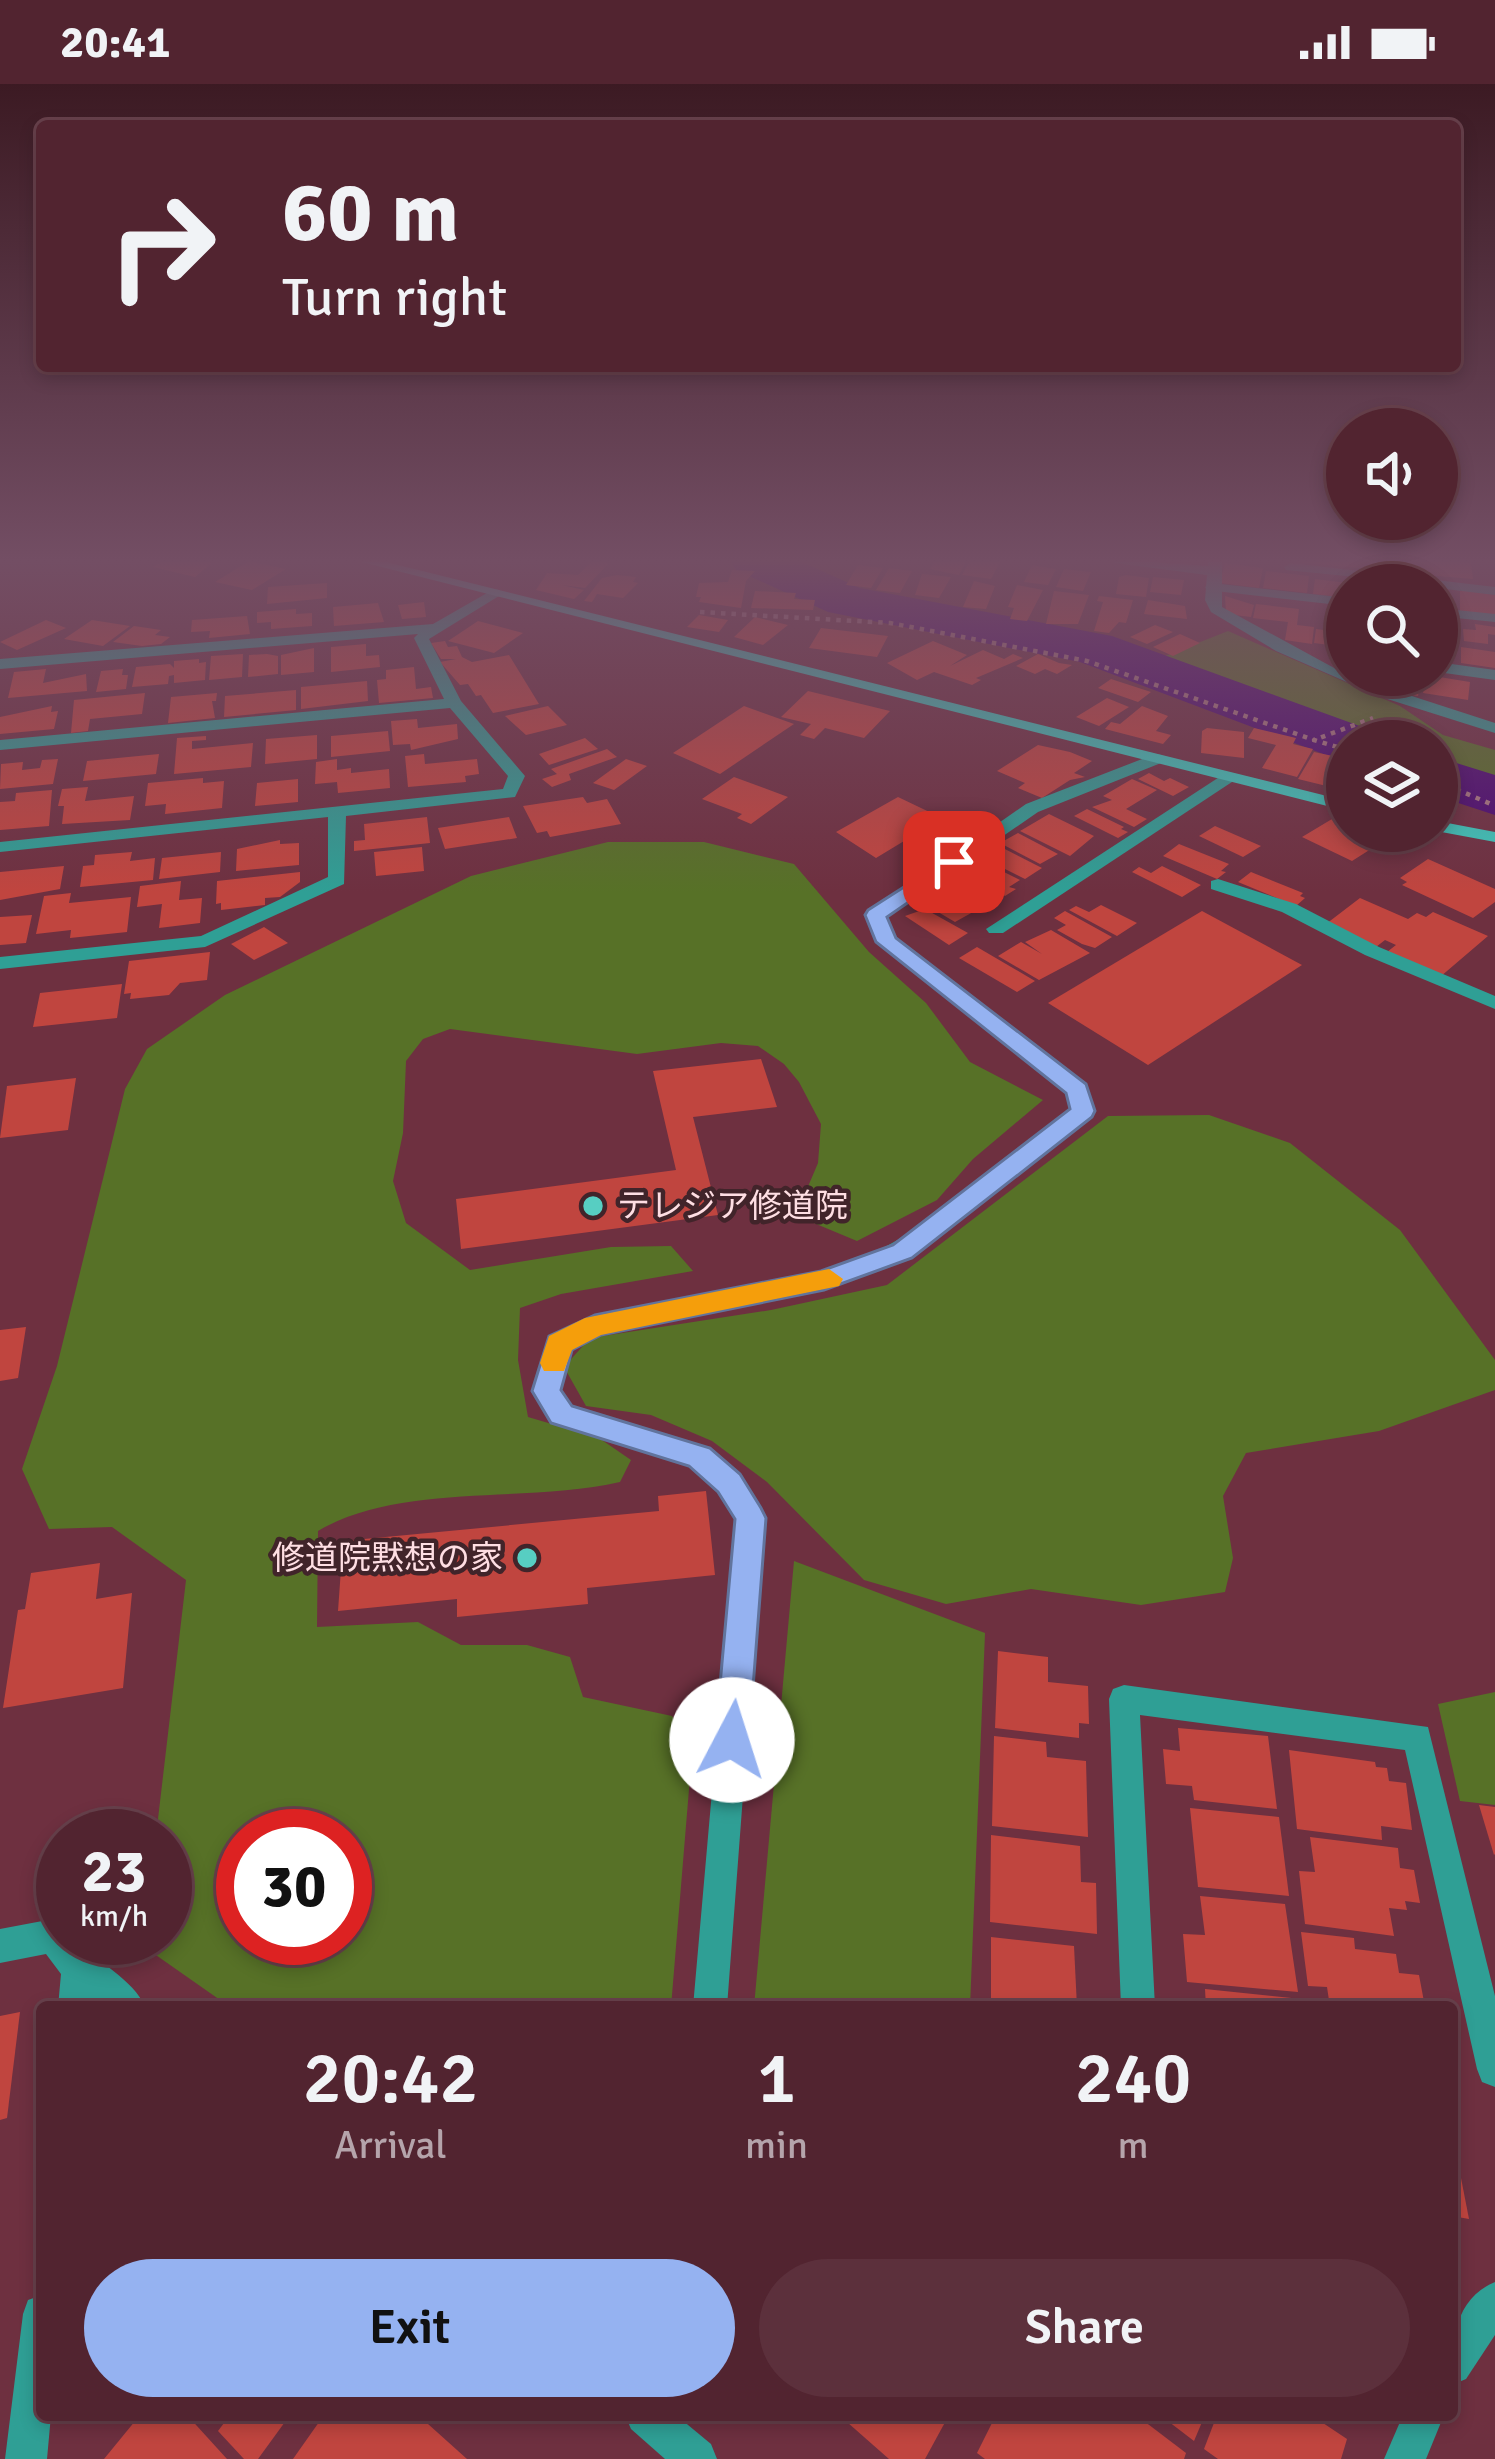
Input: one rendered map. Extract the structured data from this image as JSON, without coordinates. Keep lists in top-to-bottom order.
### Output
{
  "places": ["テレジア修道院", "修道院黙想の家"],
  "page": {
    "status": "20:41",
    "turn": ["60 m", "Turn right"],
    "speed": "23 km/h",
    "limit": "30",
    "eta": [
      "20:42",
      "Arrival",
      "1",
      "min",
      "240",
      "m"
    ],
    "buttons": ["Exit", "Share"]
  }
}
